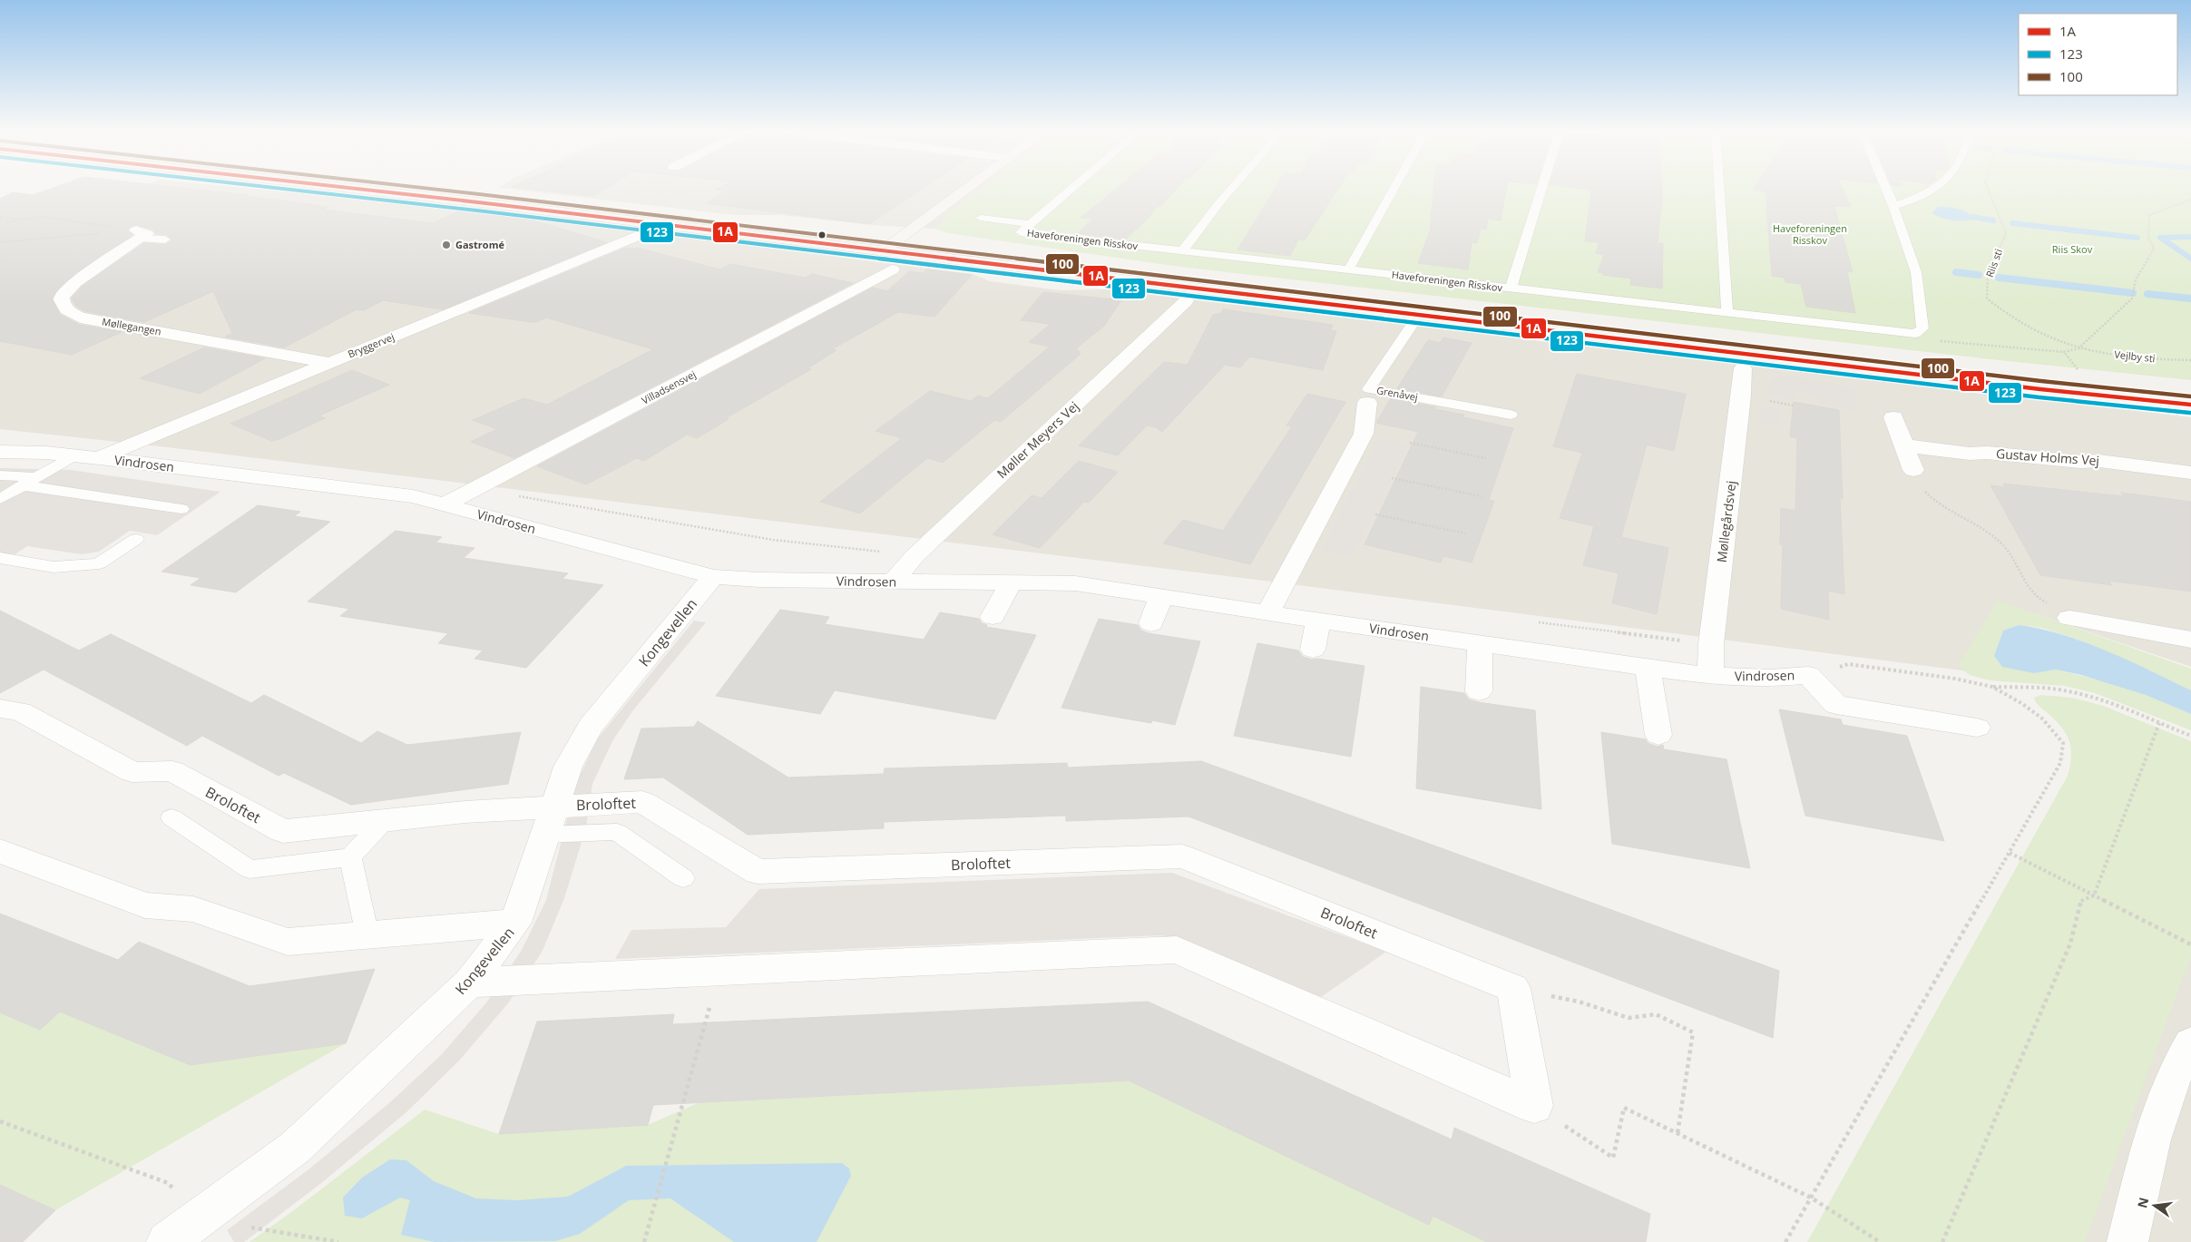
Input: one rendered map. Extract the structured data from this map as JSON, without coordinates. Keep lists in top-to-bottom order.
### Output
{
  "streets": {
    "street": [
      "Møllegangen",
      "Bryggervej",
      "Villadsensvej",
      "Møller Meyers Vej",
      "Gustav Holms Vej",
      "Vindrosen",
      "Møllegårdsvej",
      "Kongevellen",
      "Broloftet"
    ],
    "lane": ["Haveforeningen Risskov", "Grenåvej"],
    "path": ["Riis sti", "Vejlby sti"]
  },
  "crossings": [
    ["Riis sti", "Vejlby sti"],
    ["Møllegangen", "Bryggervej"],
    ["Bryggervej", "Vindrosen"],
    ["Villadsensvej", "Vindrosen"],
    ["Møller Meyers Vej", "Vindrosen"],
    ["Vindrosen", "Møllegårdsvej"],
    ["Vindrosen", "Kongevellen"],
    ["Kongevellen", "Broloftet"]
  ],
  "parks": ["Haveforeningen Risskov", "Riis Skov"],
  "places": ["Gastromé"],
  "lines": ["transit line 1A", "transit line 123", "transit line 100"],
  "legend": ["1A", "123", "100"],
  "north": "left"
}
